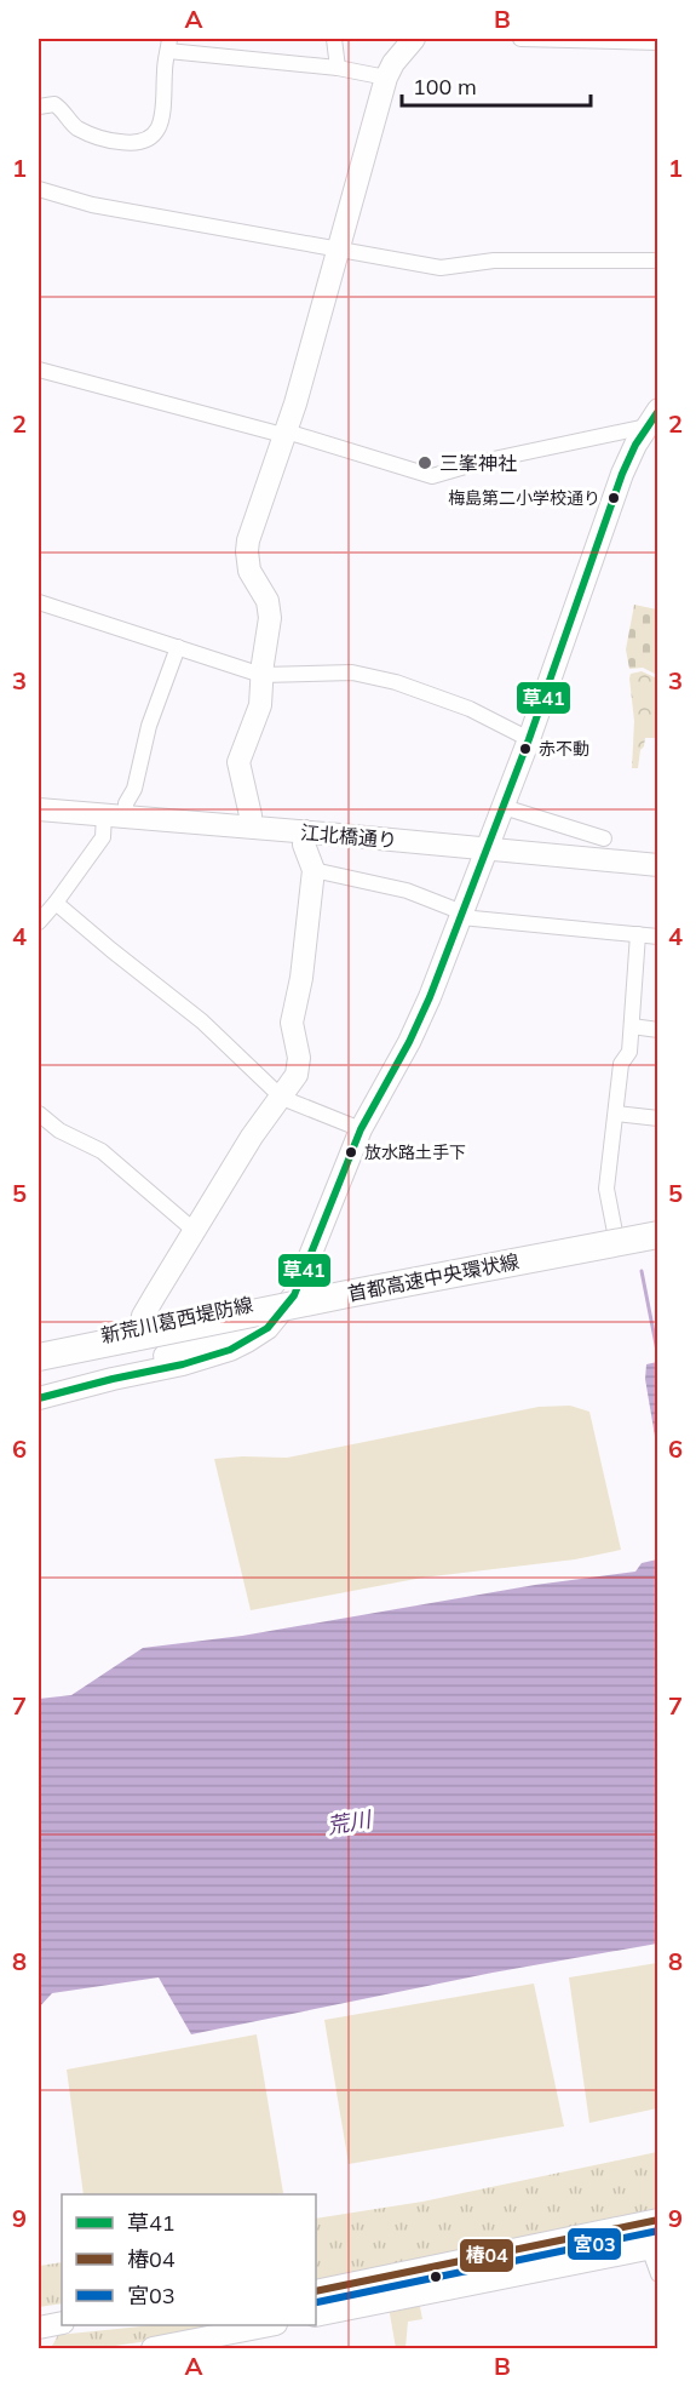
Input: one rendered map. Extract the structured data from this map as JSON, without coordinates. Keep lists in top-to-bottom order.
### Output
{
  "streets": {
    "highway": ["首都高速中央環状線"],
    "main road": ["江北橋通り", "新荒川葛西堤防線"]
  },
  "water": ["荒川"],
  "places": [
    "三峯神社",
    "梅島第二小学校通り",
    "赤不動",
    "放水路土手下"
  ],
  "lines": ["transit line 草41", "transit line 椿04", "transit line 宮03"],
  "legend": ["草41", "椿04", "宮03"],
  "scale_bar": "100 m",
  "grid": {
    "columns": ["A", "B"],
    "rows": [
      "1",
      "2",
      "3",
      "4",
      "5",
      "6",
      "7",
      "8",
      "9"
    ]
  }
}
